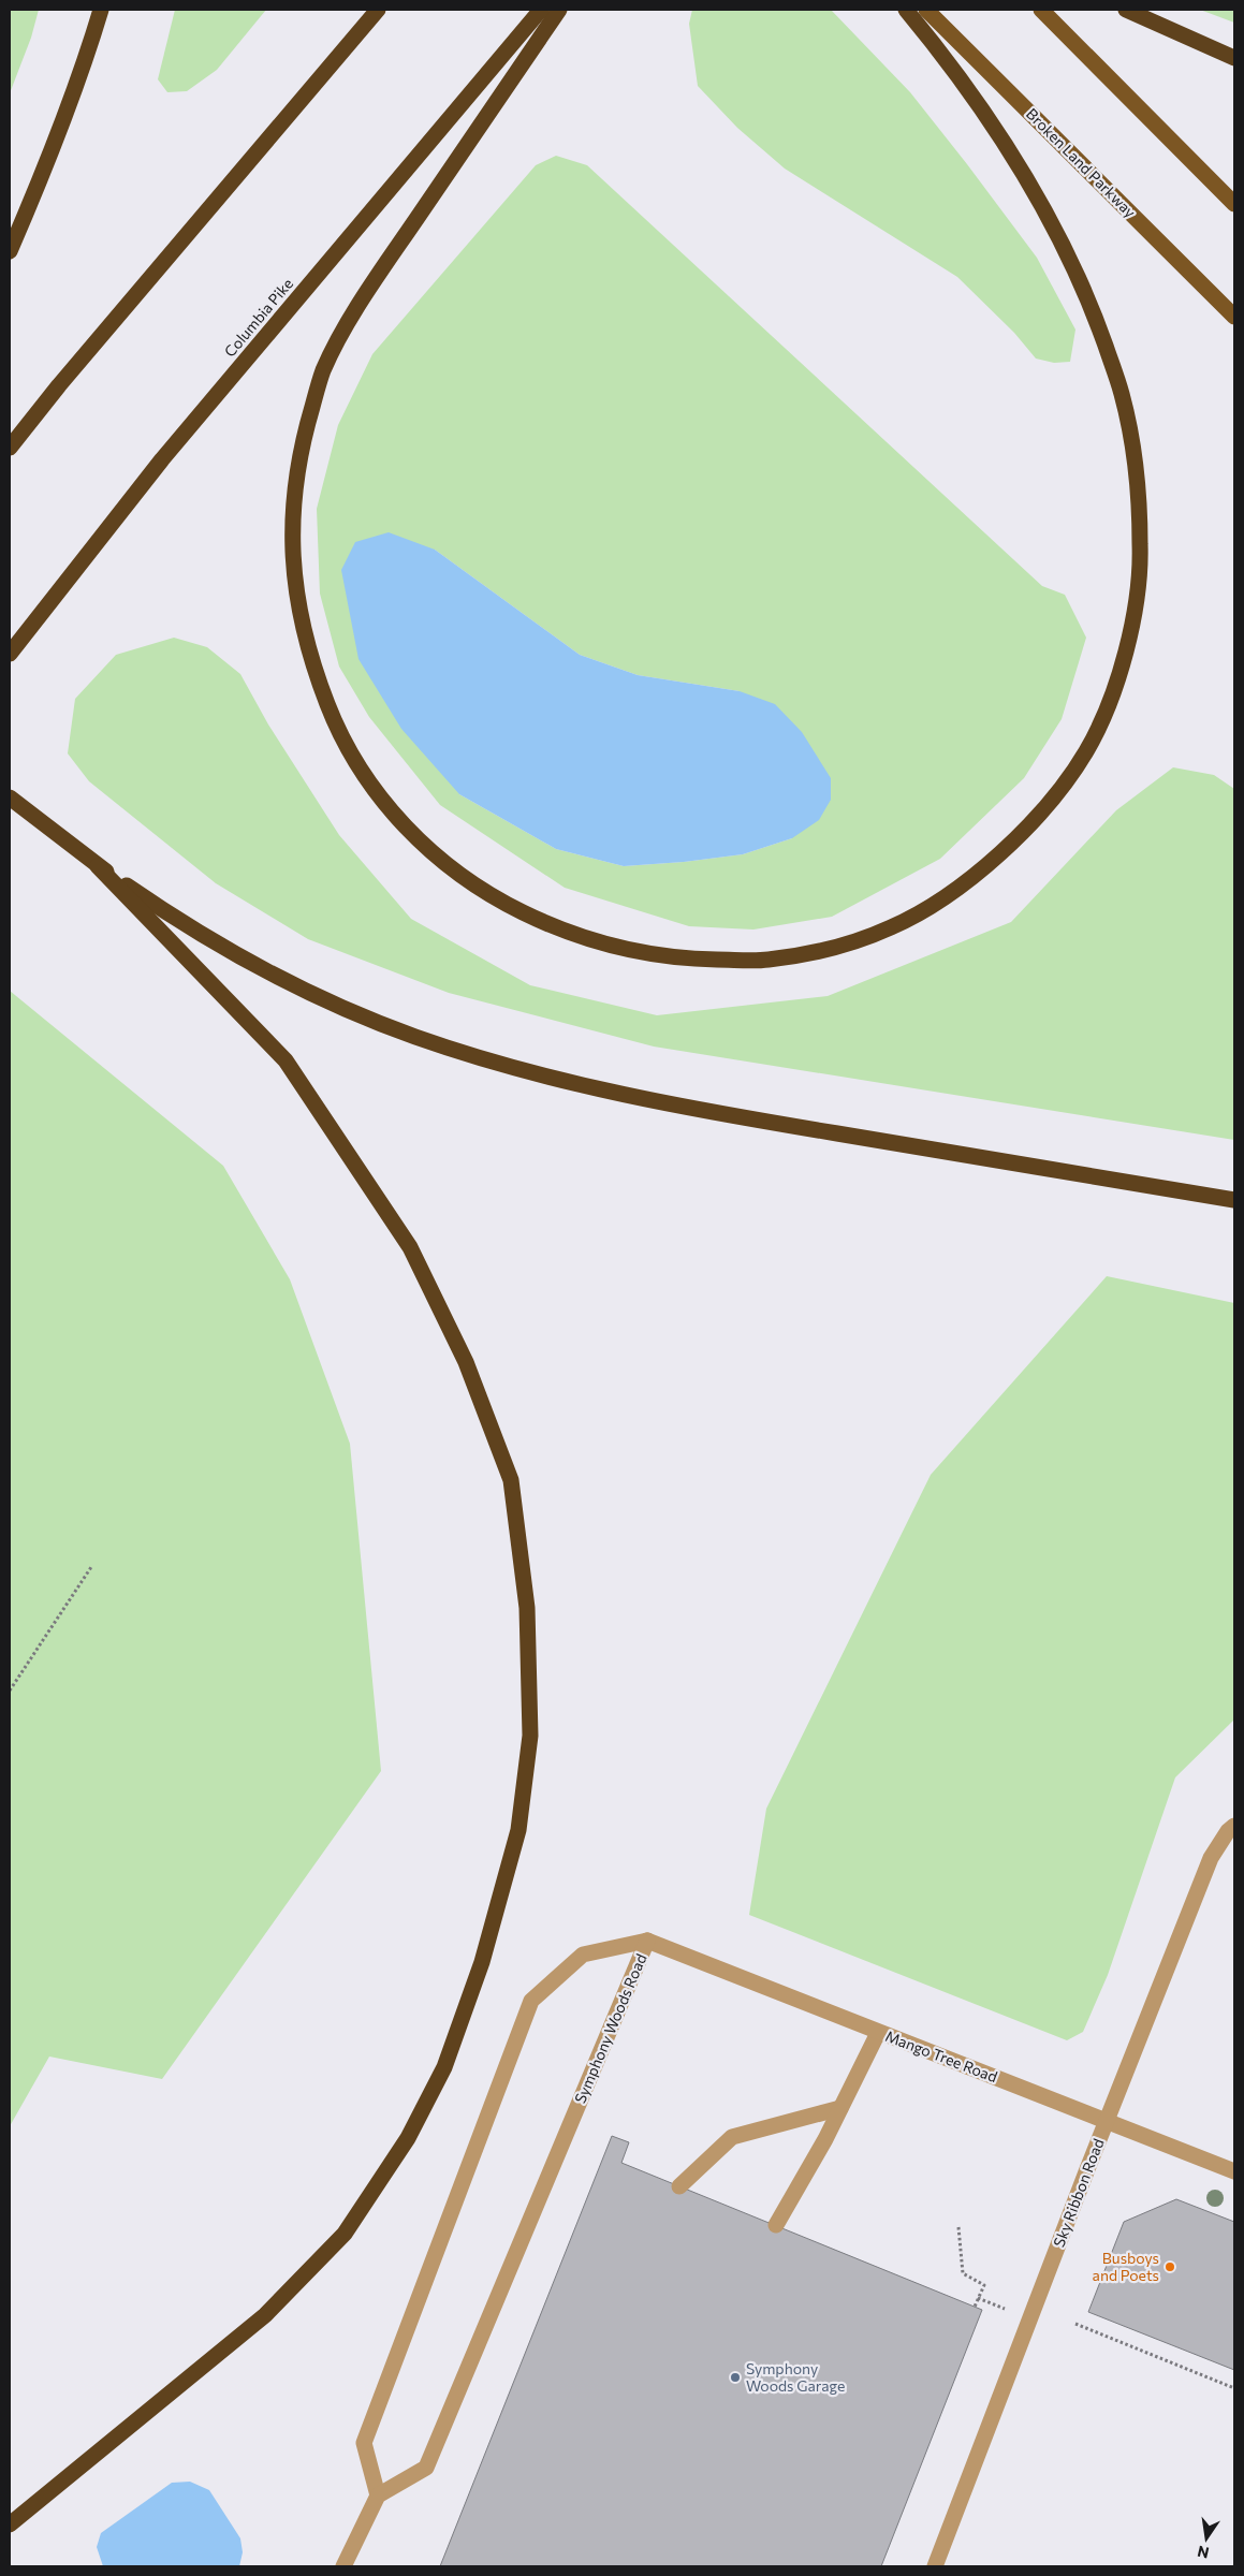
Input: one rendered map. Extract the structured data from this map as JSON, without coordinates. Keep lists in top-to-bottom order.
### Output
{
  "streets": {
    "highway": ["Columbia Pike"],
    "main road": ["Broken Land Parkway"],
    "street": ["Symphony Woods Road", "Mango Tree Road", "Sky Ribbon Road"]
  },
  "crossings": [
    ["Symphony Woods Road", "Mango Tree Road"],
    ["Mango Tree Road", "Sky Ribbon Road"]
  ],
  "places": ["Busboys and Poets", "Symphony Woods Garage"],
  "north": "bottom"
}
